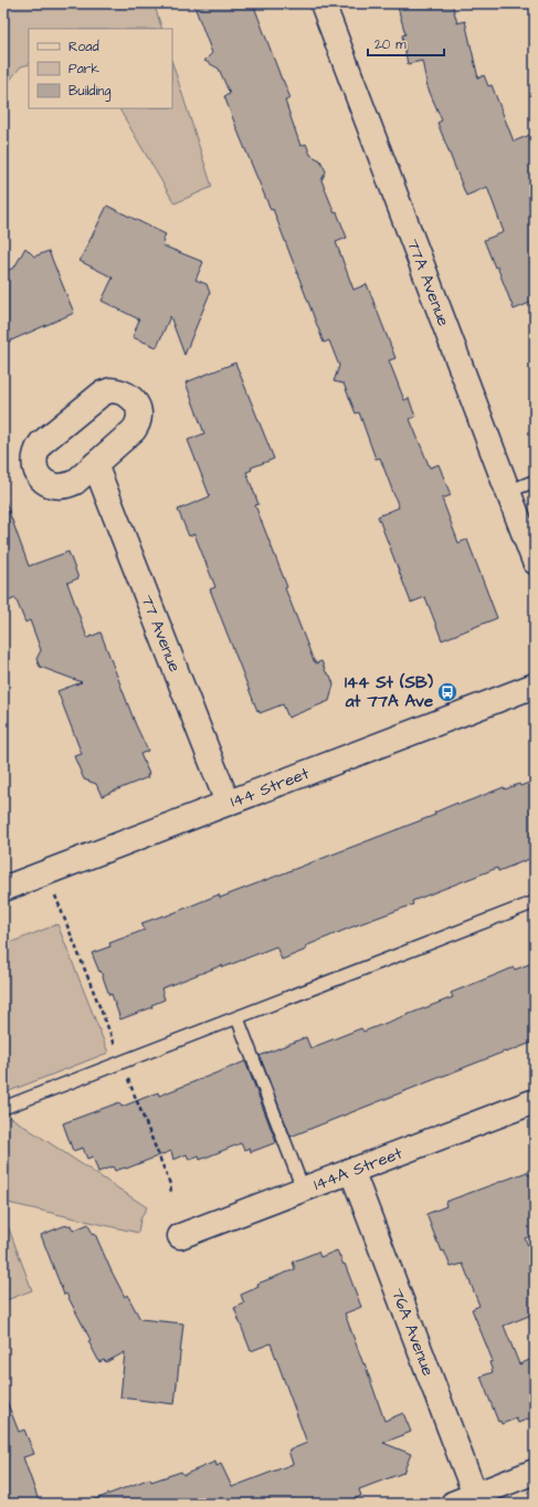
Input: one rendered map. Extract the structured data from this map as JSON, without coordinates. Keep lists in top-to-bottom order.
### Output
{
  "streets": {
    "street": [
      "77A Avenue",
      "77 Avenue",
      "144 Street",
      "144A Street",
      "76A Avenue"
    ]
  },
  "crossings": [
    ["77 Avenue", "144 Street"],
    ["144A Street", "76A Avenue"]
  ],
  "places": {
    "bus stop": ["144 St (SB) at 77A Ave"]
  },
  "legend": ["Road", "Park", "Building"],
  "scale_bar": "20 m"
}
